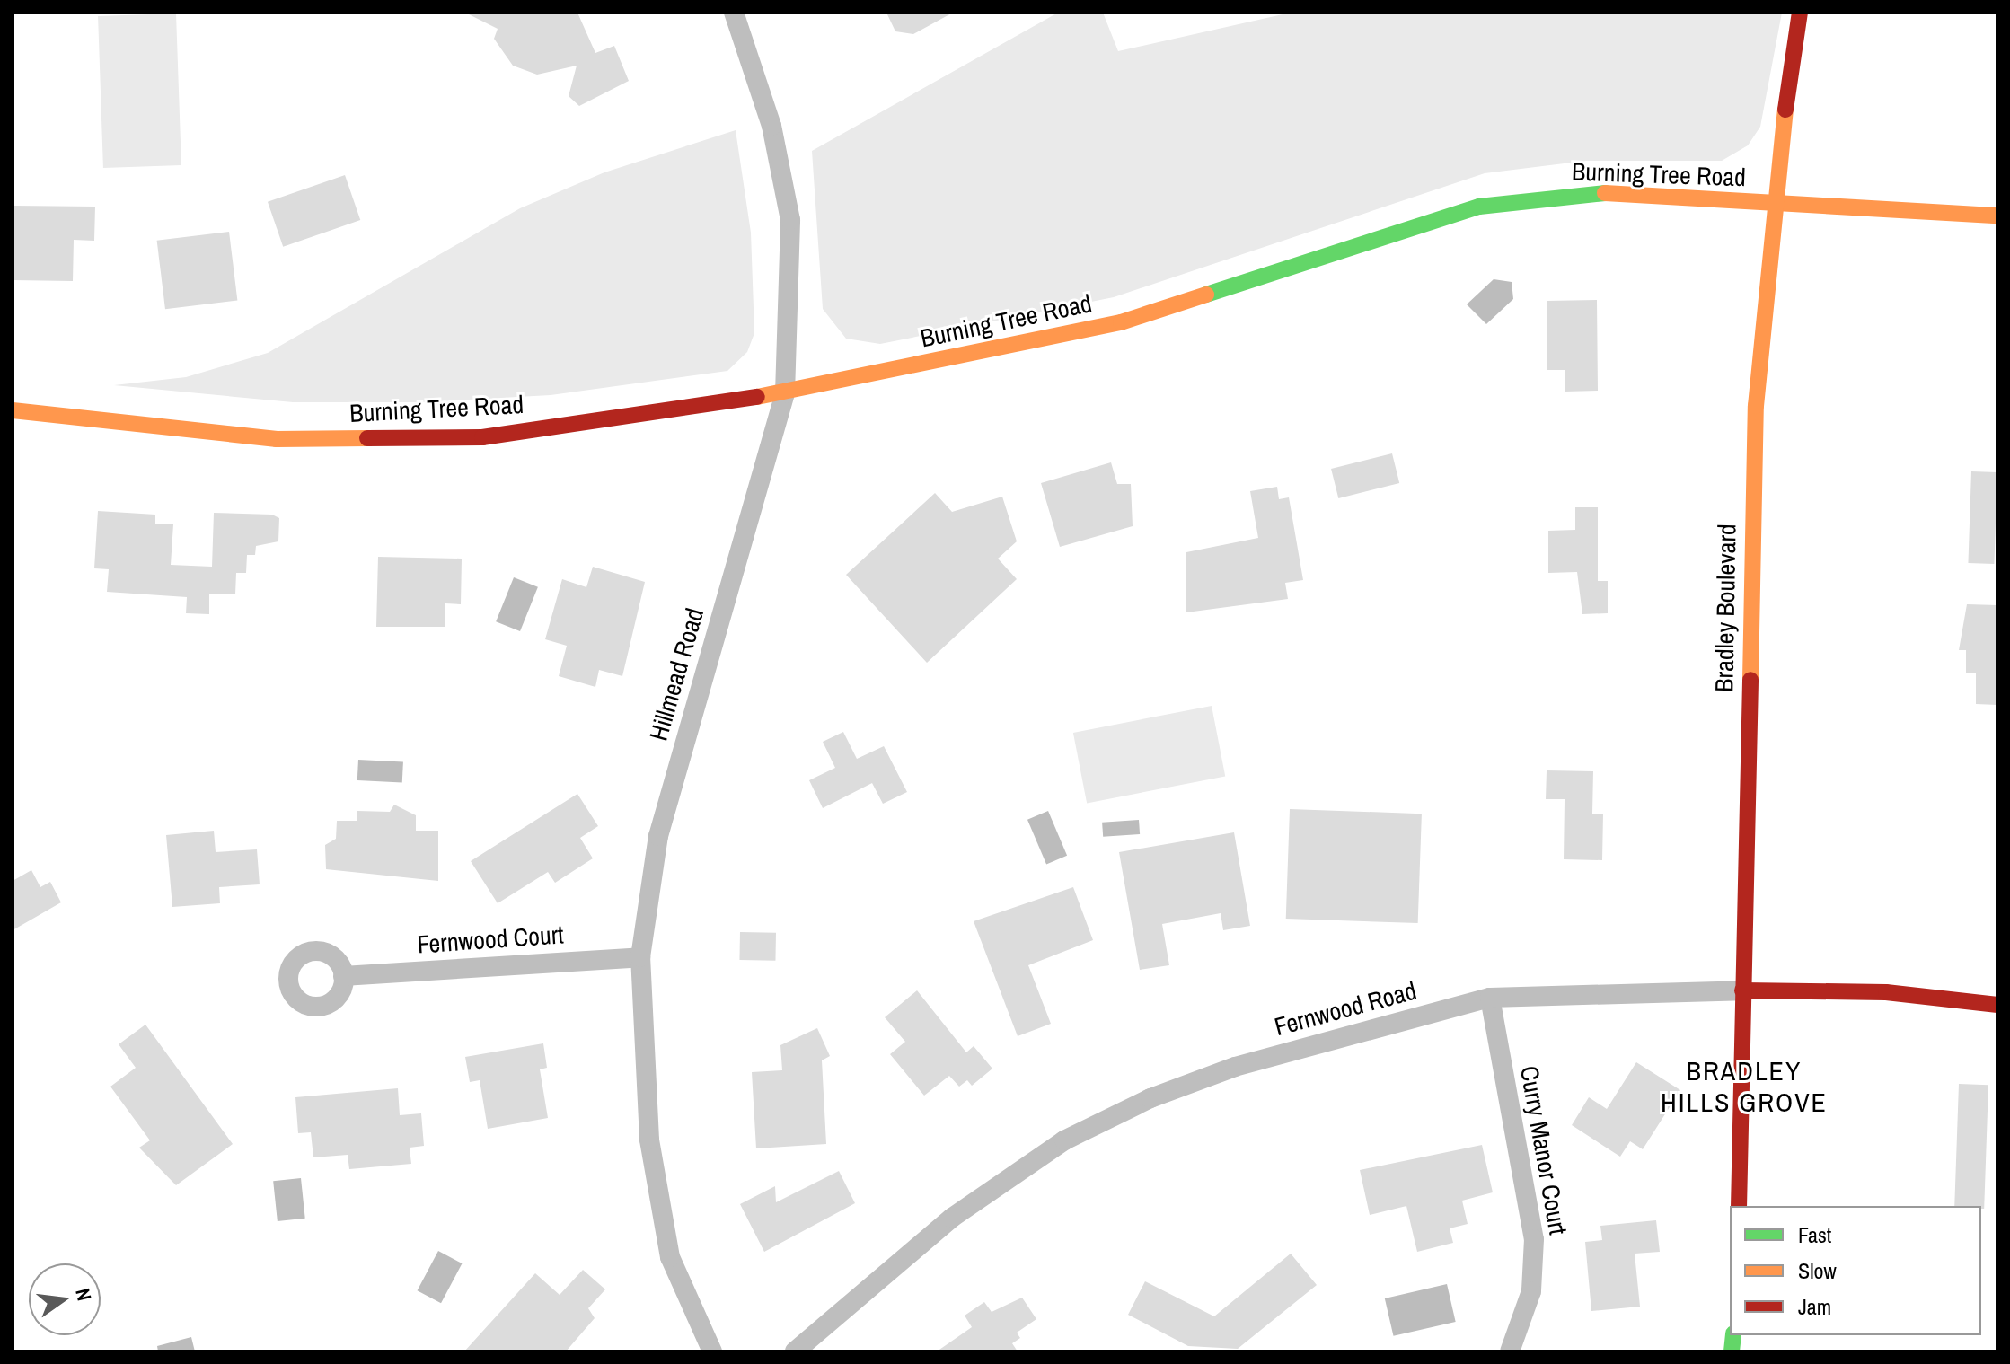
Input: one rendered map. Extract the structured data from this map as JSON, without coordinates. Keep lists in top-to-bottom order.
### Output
{
  "streets": {
    "street": [
      "Burning Tree Road",
      "Bradley Boulevard",
      "Hillmead Road",
      "Fernwood Court",
      "Fernwood Road",
      "Curry Manor Court"
    ]
  },
  "crossings": [
    ["Burning Tree Road", "Bradley Boulevard"],
    ["Burning Tree Road", "Hillmead Road"],
    ["Bradley Boulevard", "Fernwood Road"],
    ["Hillmead Road", "Fernwood Court"],
    ["Fernwood Road", "Curry Manor Court"]
  ],
  "districts": ["BRADLEY HILLS GROVE"],
  "legend": ["Fast", "Slow", "Jam"],
  "north": "right"
}
